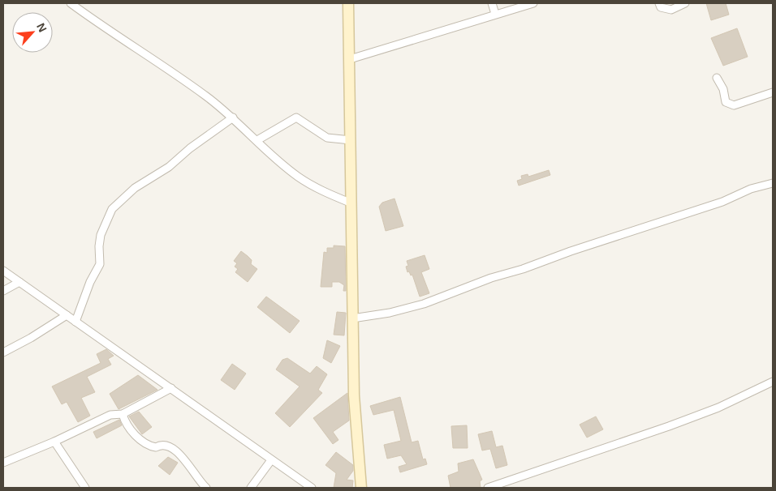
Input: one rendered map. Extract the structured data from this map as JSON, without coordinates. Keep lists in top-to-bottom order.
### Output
{
  "north": "top right"
}
